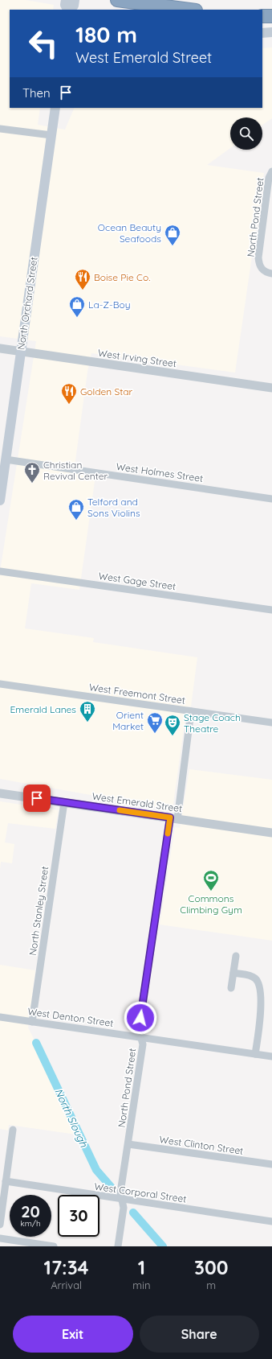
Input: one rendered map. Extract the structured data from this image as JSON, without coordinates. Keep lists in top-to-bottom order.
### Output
{
  "streets": {
    "main road": ["North Orchard Street"],
    "street": [
      "North Pond Street",
      "West Irving Street",
      "West Holmes Street",
      "West Gage Street",
      "West Freemont Street",
      "West Emerald Street",
      "North Stanley Street",
      "West Denton Street",
      "West Clinton Street",
      "West Corporal Street"
    ]
  },
  "crossings": [
    ["North Pond Street", "West Freemont Street"],
    ["North Pond Street", "West Emerald Street"],
    ["North Pond Street", "West Denton Street"],
    ["North Pond Street", "West Clinton Street"],
    ["North Pond Street", "West Corporal Street"],
    ["North Orchard Street", "West Irving Street"],
    ["North Orchard Street", "West Holmes Street"],
    ["West Emerald Street", "North Stanley Street"],
    ["North Stanley Street", "West Denton Street"]
  ],
  "water": ["North Slough"],
  "places": {
    "shop": ["Ocean Beauty Seafoods", "La-Z-Boy", "Telford and Sons Violins"],
    "restaurant": ["Boise Pie Co.", "Golden Star"],
    "church": ["Christian Revival Center"],
    "building": ["Emerald Lanes"],
    "supermarket": ["Orient Market"],
    "theatre": ["Stage Coach Theatre"],
    "sports": ["Commons Climbing Gym"]
  },
  "page": {
    "turn": ["180 m", "West Emerald Street"],
    "then": "Then",
    "speed": "20 km/h",
    "limit": "30",
    "eta": [
      "17:34",
      "Arrival",
      "1",
      "min",
      "300",
      "m"
    ],
    "buttons": ["Exit", "Share"]
  }
}
